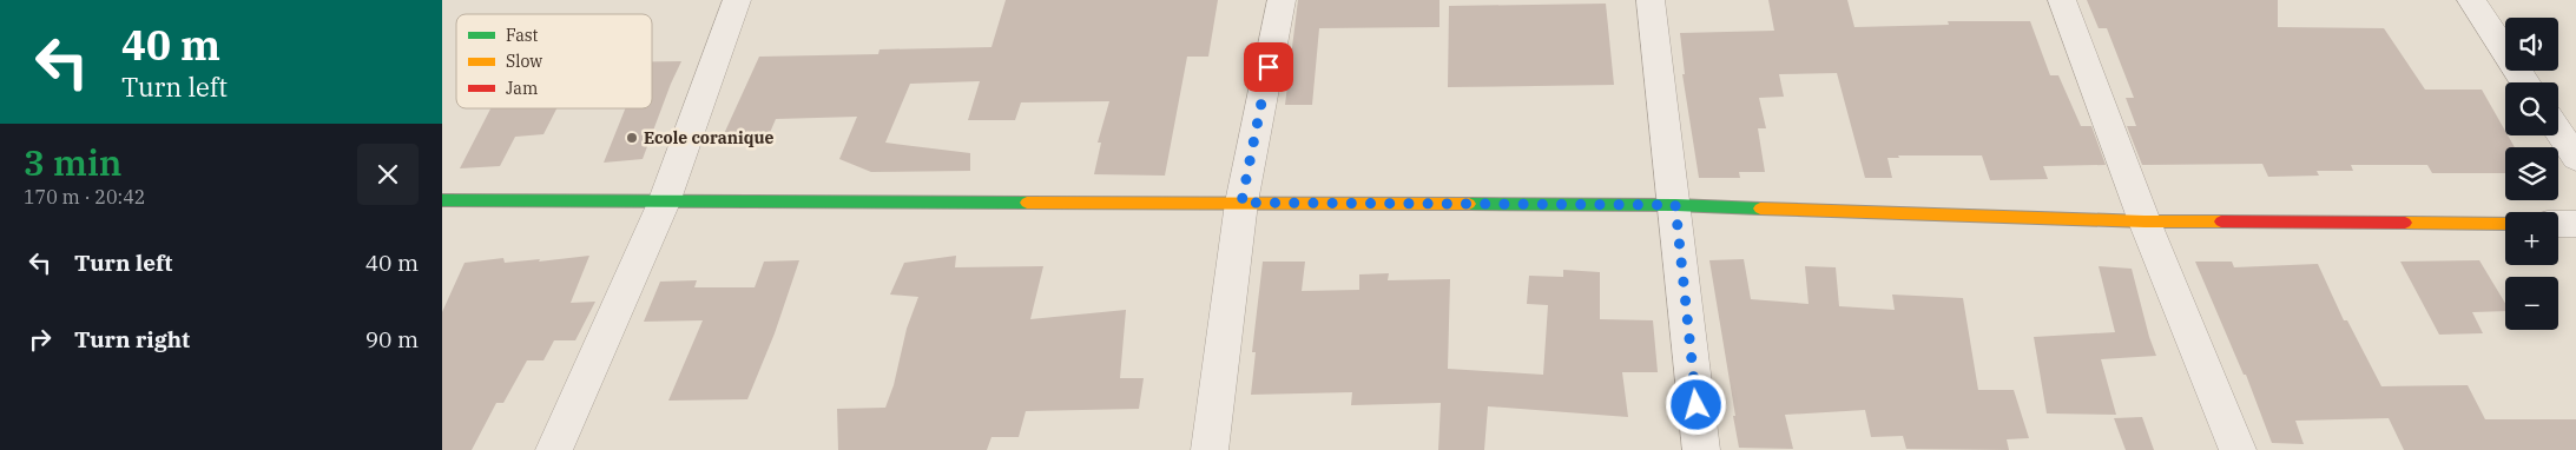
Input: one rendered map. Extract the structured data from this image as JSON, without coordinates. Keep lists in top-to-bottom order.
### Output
{
  "places": ["Ecole coranique"],
  "legend": ["Fast", "Slow", "Jam"],
  "page": {
    "turn": ["40 m", "Turn left"],
    "map_buttons": ["+", "−"],
    "heading": ["3 min", "170 m · 20:42"],
    "list": [
      {
        "name": "Turn left",
        "value": "40 m"
      },
      {
        "name": "Turn right",
        "value": "90 m"
      }
    ]
  }
}
